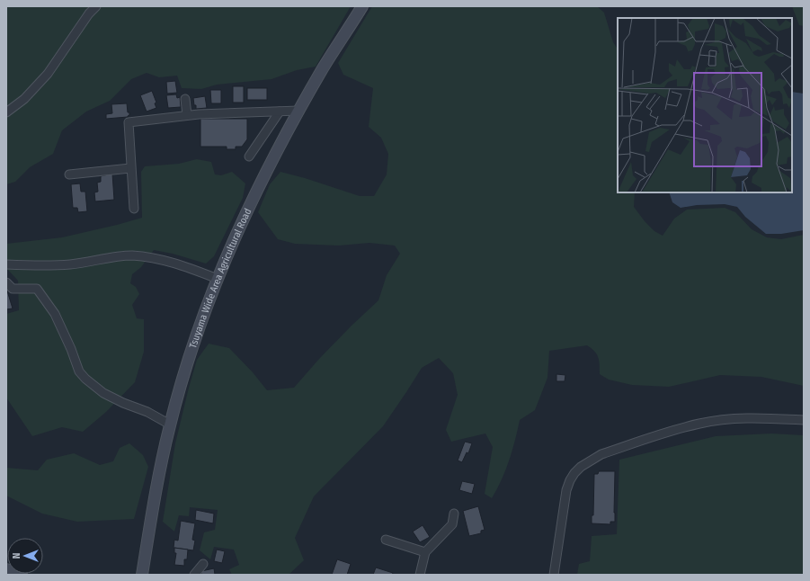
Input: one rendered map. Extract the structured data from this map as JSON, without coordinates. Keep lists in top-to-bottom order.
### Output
{
  "streets": {
    "street": ["Tsuyama Wide Area Agricultural Road"]
  },
  "north": "left"
}
